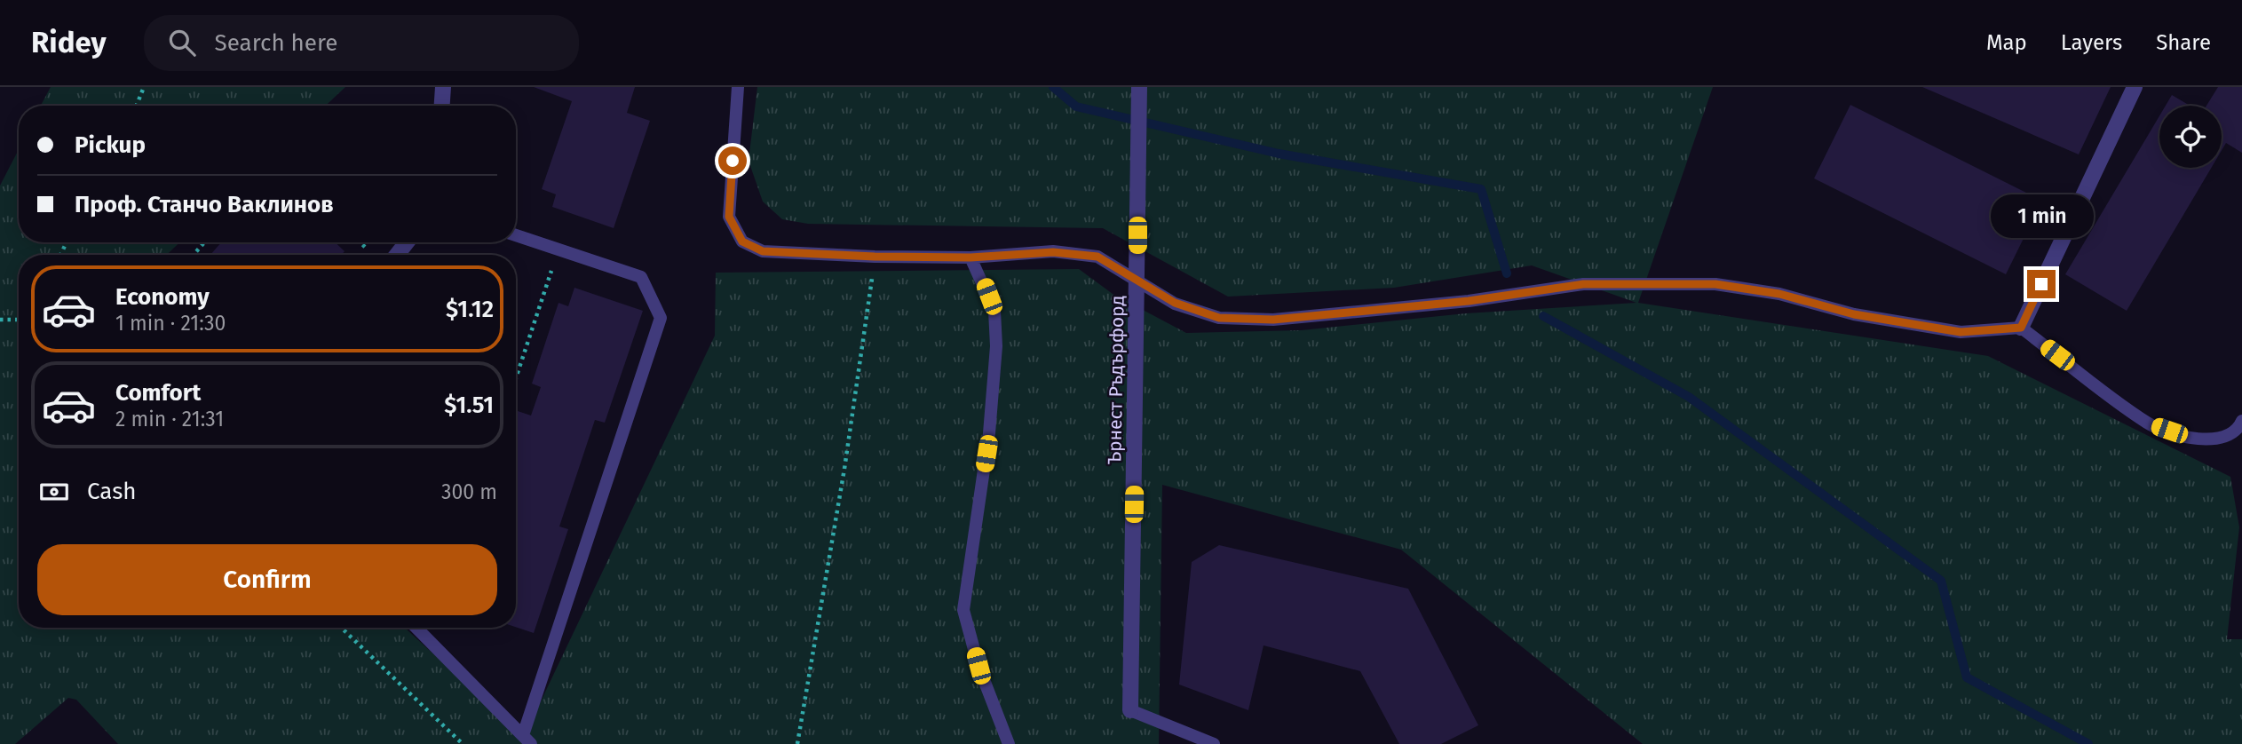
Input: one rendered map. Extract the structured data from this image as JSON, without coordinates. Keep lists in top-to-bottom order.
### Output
{
  "streets": {
    "street": ["Ърнест Ръдърфорд"]
  },
  "page": {
    "header": "Ridey",
    "search": "Search here",
    "nav": ["Map", "Layers", "Share"],
    "banner": ["Pickup", "Проф. Станчо Ваклинов"],
    "bubble": "1 min",
    "list": [
      {
        "name": "Economy",
        "note": "1 min · 21:30",
        "value": "$1.12"
      },
      {
        "name": "Comfort",
        "note": "2 min · 21:31",
        "value": "$1.51"
      }
    ],
    "pay": ["Cash", "300 m"],
    "buttons": "Confirm"
  }
}
